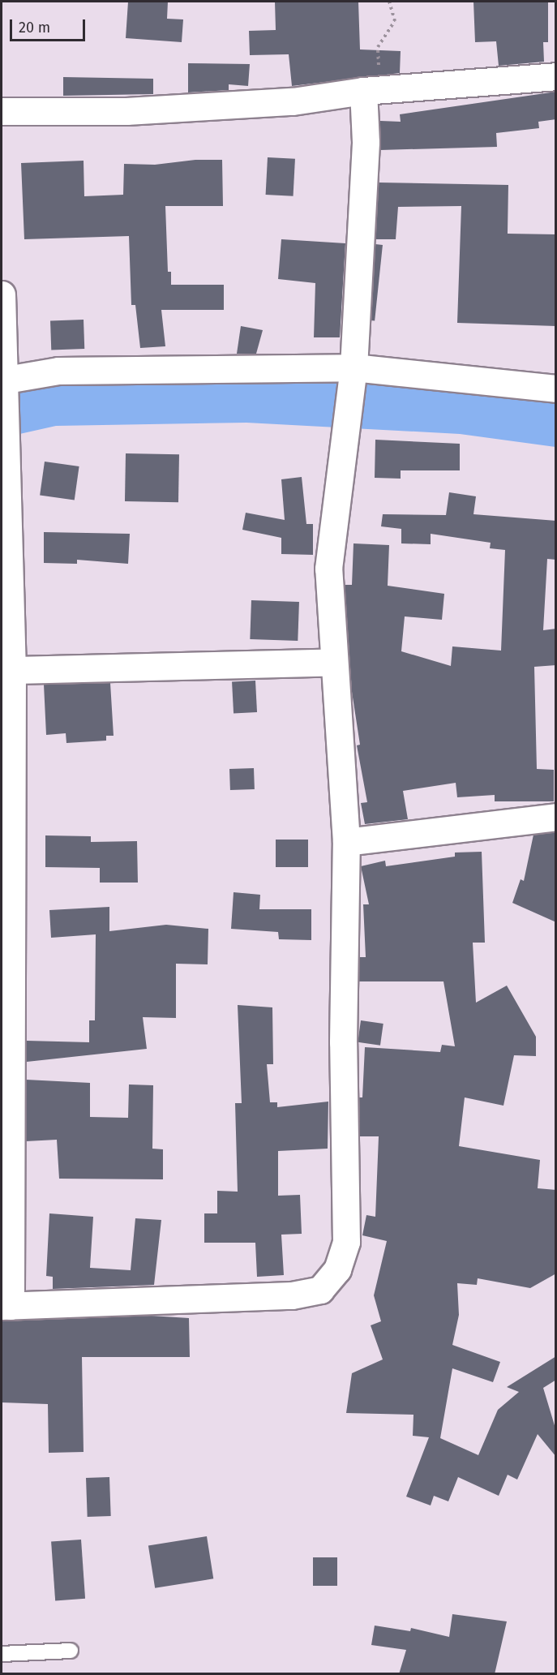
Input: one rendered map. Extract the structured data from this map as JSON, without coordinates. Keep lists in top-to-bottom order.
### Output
{
  "scale_bar": "20 m"
}
